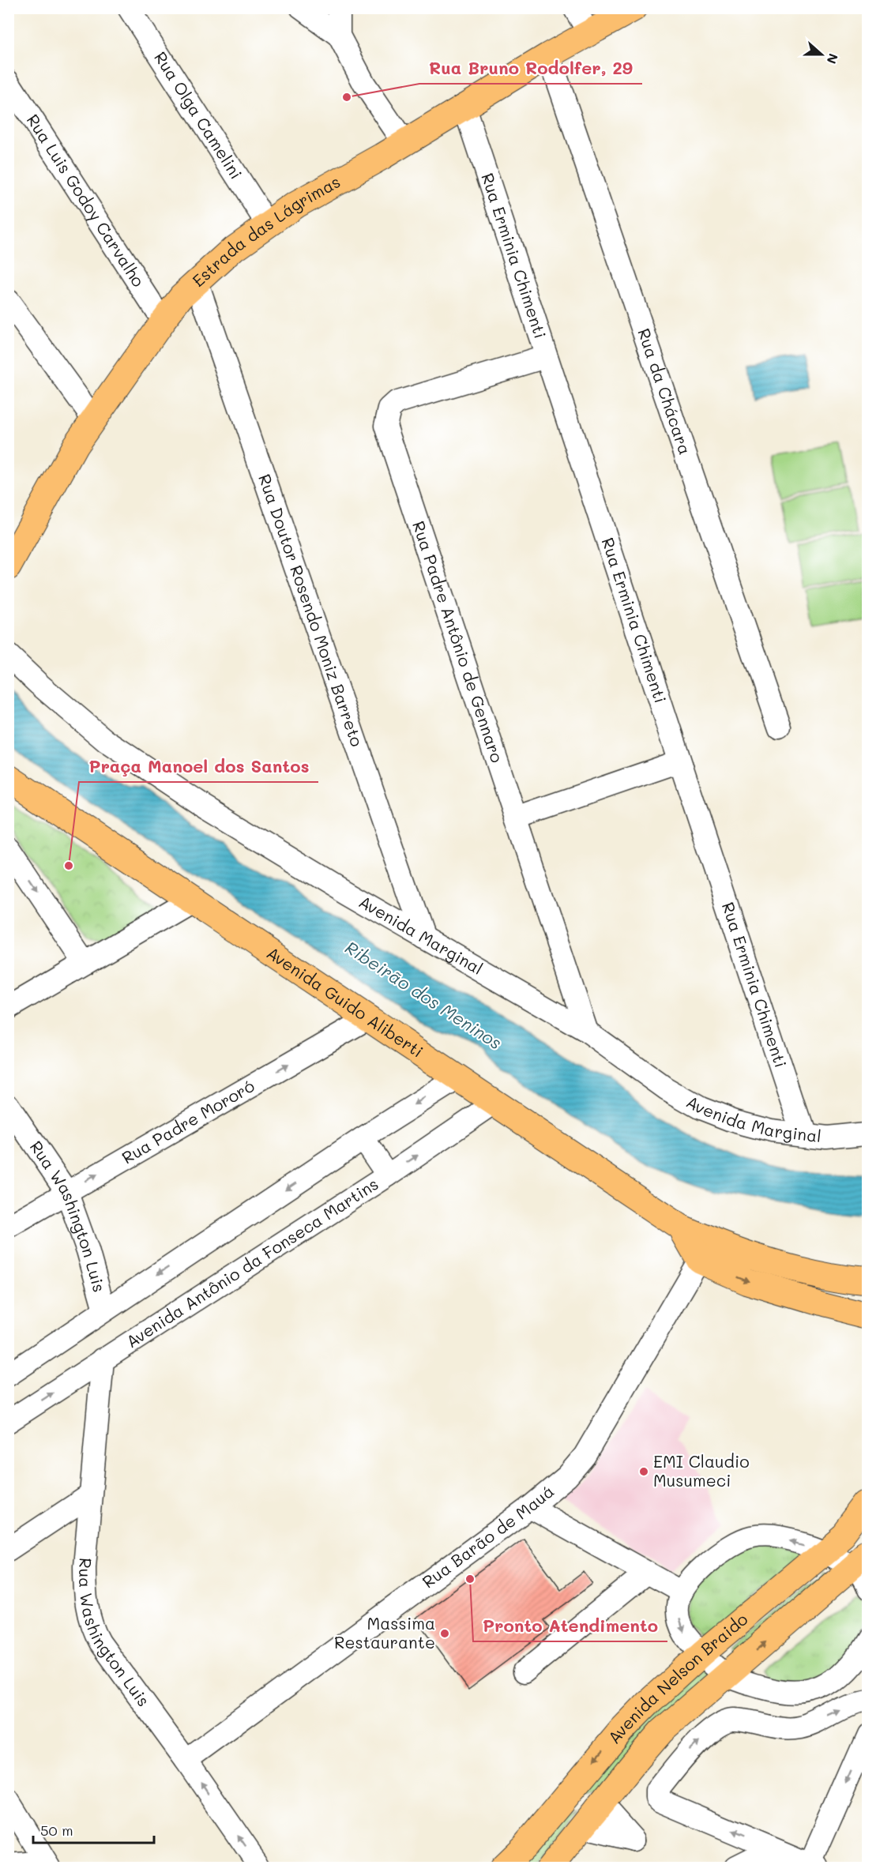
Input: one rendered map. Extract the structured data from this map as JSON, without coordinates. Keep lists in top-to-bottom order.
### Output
{
  "streets": {
    "main road": ["Estrada das Lágrimas", "Avenida Guido Aliberti", "Avenida Nelson Braido"],
    "street": [
      "Rua Olga Camelini",
      "Rua Luis Godoy Carvalho",
      "Rua Erminia Chimenti",
      "Rua da Chácara",
      "Rua Doutor Rosendo Moniz Barreto",
      "Rua Padre Antônio de Gennaro",
      "Avenida Marginal",
      "Rua Padre Mororó",
      "Rua Washington Luis",
      "Avenida Antônio da Fonseca Martins",
      "Rua Barão de Mauá"
    ]
  },
  "crossings": [
    ["Rua Olga Camelini", "Estrada das Lágrimas"],
    ["Rua Luis Godoy Carvalho", "Estrada das Lágrimas"],
    ["Estrada das Lágrimas", "Rua Erminia Chimenti"],
    ["Estrada das Lágrimas", "Rua da Chácara"],
    ["Estrada das Lágrimas", "Rua Doutor Rosendo Moniz Barreto"],
    ["Rua Erminia Chimenti", "Rua Padre Antônio de Gennaro"],
    ["Rua Erminia Chimenti", "Avenida Marginal"],
    ["Rua Doutor Rosendo Moniz Barreto", "Avenida Marginal"],
    ["Rua Padre Antônio de Gennaro", "Avenida Marginal"],
    ["Avenida Guido Aliberti", "Rua Padre Mororó"],
    ["Avenida Guido Aliberti", "Avenida Antônio da Fonseca Martins"],
    ["Avenida Guido Aliberti", "Rua Barão de Mauá"],
    ["Rua Padre Mororó", "Rua Washington Luis"],
    ["Rua Washington Luis", "Avenida Antônio da Fonseca Martins"],
    ["Rua Washington Luis", "Rua Barão de Mauá"]
  ],
  "water": ["Ribeirão dos Meninos"],
  "places": [
    "Rua Bruno Rodolfer, 29",
    "Praça Manoel dos Santos",
    "EMI Claudio Musumeci",
    "Pronto Atendimento",
    "Massima Restaurante"
  ],
  "scale_bar": "50 m",
  "north": "right"
}
